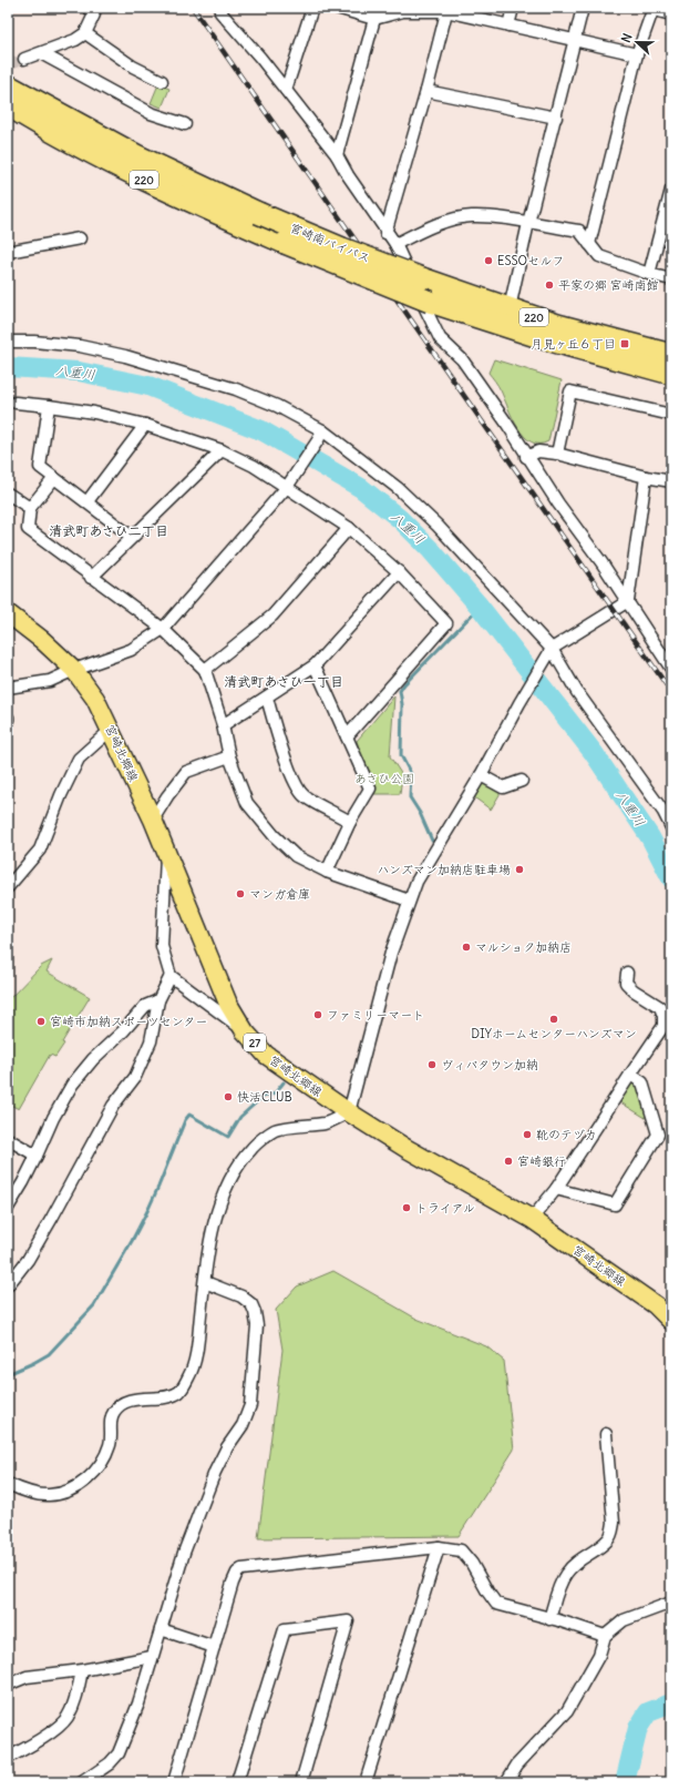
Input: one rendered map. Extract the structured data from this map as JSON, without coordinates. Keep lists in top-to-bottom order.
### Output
{
  "streets": {
    "highway": ["220", "宮崎南バイパス"],
    "main road": ["宮崎北郷線", "27"]
  },
  "districts": ["清武町あさひ二丁目", "清武町あさひ一丁目"],
  "water": ["八重川"],
  "parks": ["あさひ公園"],
  "places": {
    "other": [
      "ESSOセルフ",
      "平家の郷 宮崎南館",
      "ハンズマン加納店駐車場",
      "マンガ倉庫",
      "マルショク加納店",
      "ファミリーマート",
      "DIYホームセンターハンズマン",
      "宮崎市加納スポーツセンター",
      "ヴィバタウン加納",
      "快活CLUB",
      "靴のテヅカ",
      "宮崎銀行",
      "トライアル"
    ],
    "transit": ["月見ヶ丘６丁目"]
  },
  "north": "left"
}
